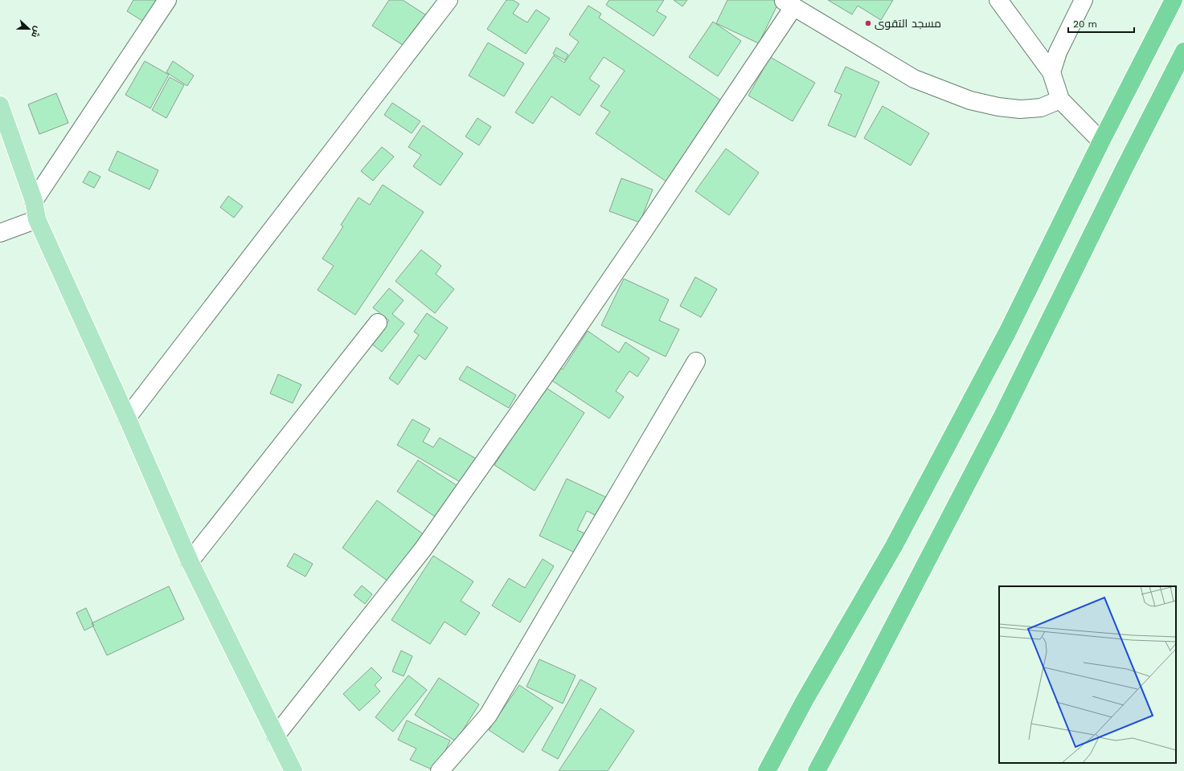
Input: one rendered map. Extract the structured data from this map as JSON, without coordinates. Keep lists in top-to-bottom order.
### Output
{
  "places": ["مسجد التقوى"],
  "scale_bar": "20 m",
  "north": "right"
}
